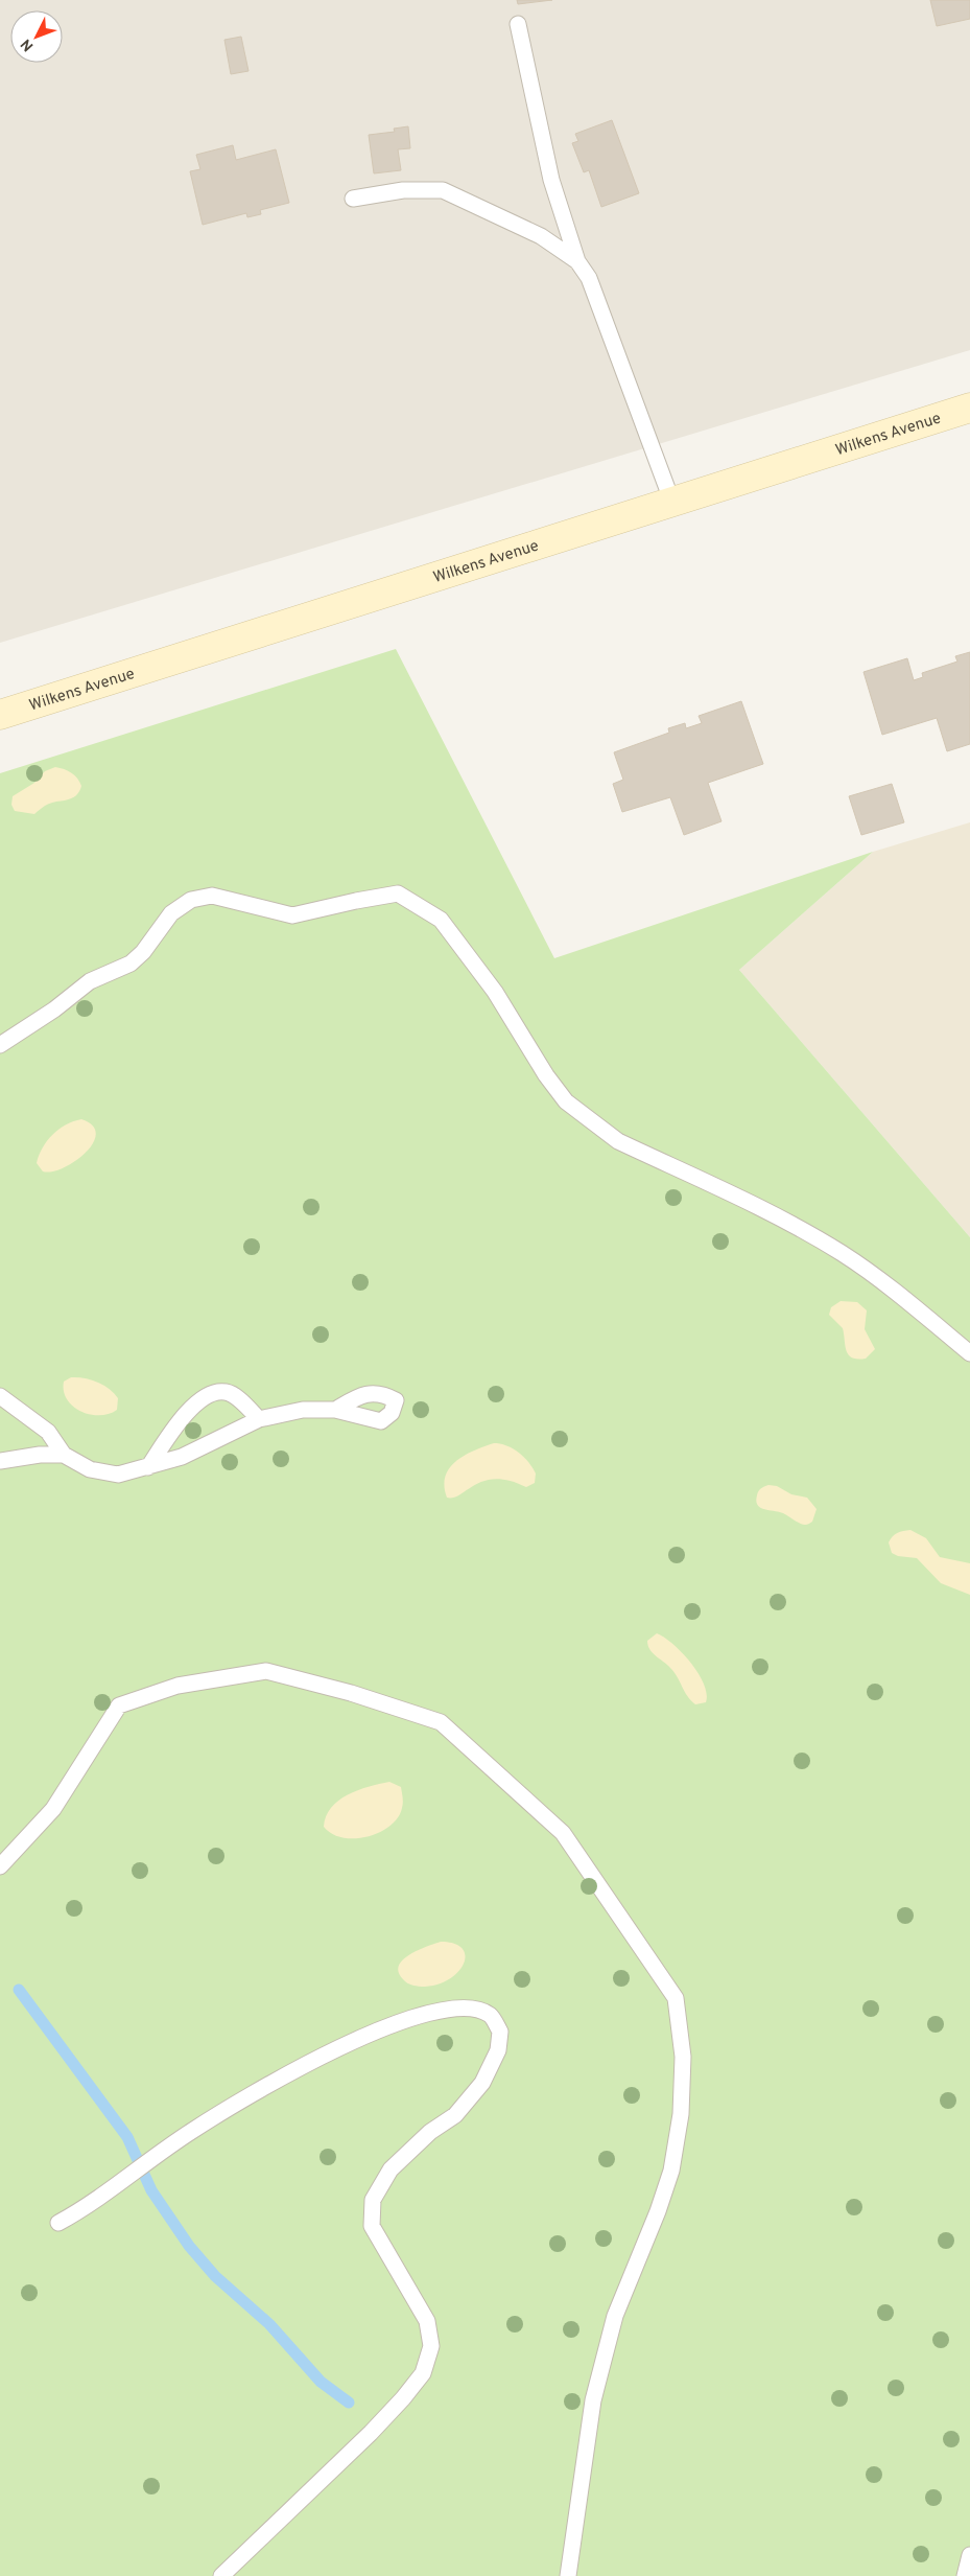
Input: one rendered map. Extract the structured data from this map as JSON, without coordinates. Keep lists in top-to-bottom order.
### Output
{
  "streets": {
    "main road": ["Wilkens Avenue"]
  },
  "north": "bottom left"
}
